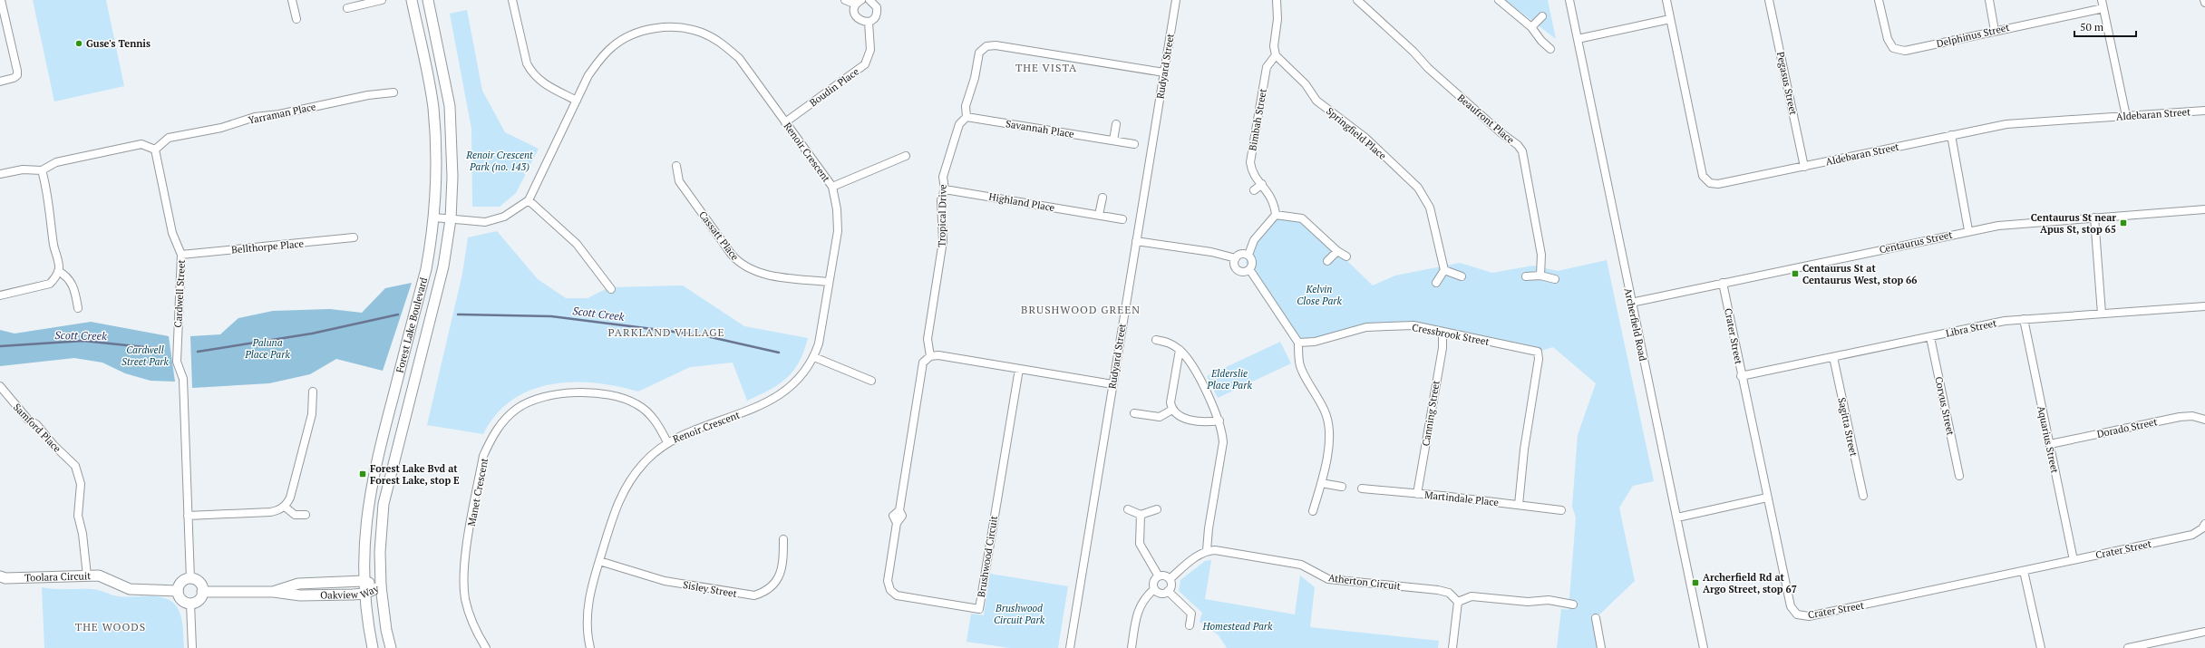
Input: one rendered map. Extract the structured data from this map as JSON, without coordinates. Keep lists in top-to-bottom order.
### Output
{
  "streets": {
    "main road": ["Forest Lake Boulevard", "Toolara Circuit", "Oakview Way"],
    "street": [
      "Delphinus Street",
      "Rudyard Street",
      "Pegasus Street",
      "Boudin Place",
      "Yarraman Place",
      "Aldebaran Street",
      "Beaufront Place",
      "Bimbah Street",
      "Savannah Place",
      "Springfield Place",
      "Renoir Crescent",
      "Highland Place",
      "Tropical Drive",
      "Cassatt Place",
      "Centaurus Street",
      "Bellthorpe Place",
      "Cardwell Street",
      "Archerfield Road",
      "Libra Street",
      "Cressbrook Street",
      "Crater Street",
      "Corvus Street",
      "Canning Street",
      "Sagitta Street",
      "Samford Place",
      "Dorado Street",
      "Aquarius Street",
      "Manet Crescent",
      "Martindale Place",
      "Brushwood Circuit",
      "Atherton Circuit",
      "Sisley Street"
    ]
  },
  "crossings": [
    ["Rudyard Street", "Tropical Drive"],
    ["Pegasus Street", "Aldebaran Street"],
    ["Boudin Place", "Renoir Crescent"],
    ["Yarraman Place", "Cardwell Street"],
    ["Bimbah Street", "Springfield Place"],
    ["Savannah Place", "Tropical Drive"],
    ["Renoir Crescent", "Cassatt Place"],
    ["Renoir Crescent", "Forest Lake Boulevard"],
    ["Renoir Crescent", "Manet Crescent"],
    ["Renoir Crescent", "Sisley Street"],
    ["Highland Place", "Tropical Drive"],
    ["Tropical Drive", "Brushwood Circuit"],
    ["Centaurus Street", "Archerfield Road"],
    ["Centaurus Street", "Crater Street"],
    ["Bellthorpe Place", "Cardwell Street"],
    ["Cardwell Street", "Toolara Circuit"],
    ["Cardwell Street", "Oakview Way"],
    ["Forest Lake Boulevard", "Oakview Way"],
    ["Libra Street", "Crater Street"],
    ["Libra Street", "Corvus Street"],
    ["Libra Street", "Sagitta Street"],
    ["Libra Street", "Aquarius Street"],
    ["Cressbrook Street", "Canning Street"],
    ["Cressbrook Street", "Martindale Place"],
    ["Crater Street", "Aquarius Street"],
    ["Canning Street", "Martindale Place"],
    ["Samford Place", "Toolara Circuit"],
    ["Dorado Street", "Aquarius Street"],
    ["Toolara Circuit", "Oakview Way"]
  ],
  "districts": [
    "THE VISTA",
    "BRUSHWOOD GREEN",
    "PARKLAND VILLAGE",
    "THE WOODS"
  ],
  "water": ["Scott Creek"],
  "parks": [
    "Renoir Crescent Park (no. 143)",
    "Kelvin Close Park",
    "Paluna Place Park",
    "Cardwell Street Park",
    "Elderslie Place Park",
    "Brushwood Circuit Park",
    "Homestead Park"
  ],
  "places": {
    "other": ["Guse's Tennis"],
    "transit": [
      "Centaurus St near Apus St, stop 65",
      "Centaurus St at Centaurus West, stop 66",
      "Forest Lake Bvd at Forest Lake, stop E",
      "Archerfield Rd at Argo Street, stop 67"
    ]
  },
  "scale_bar": "50 m"
}
